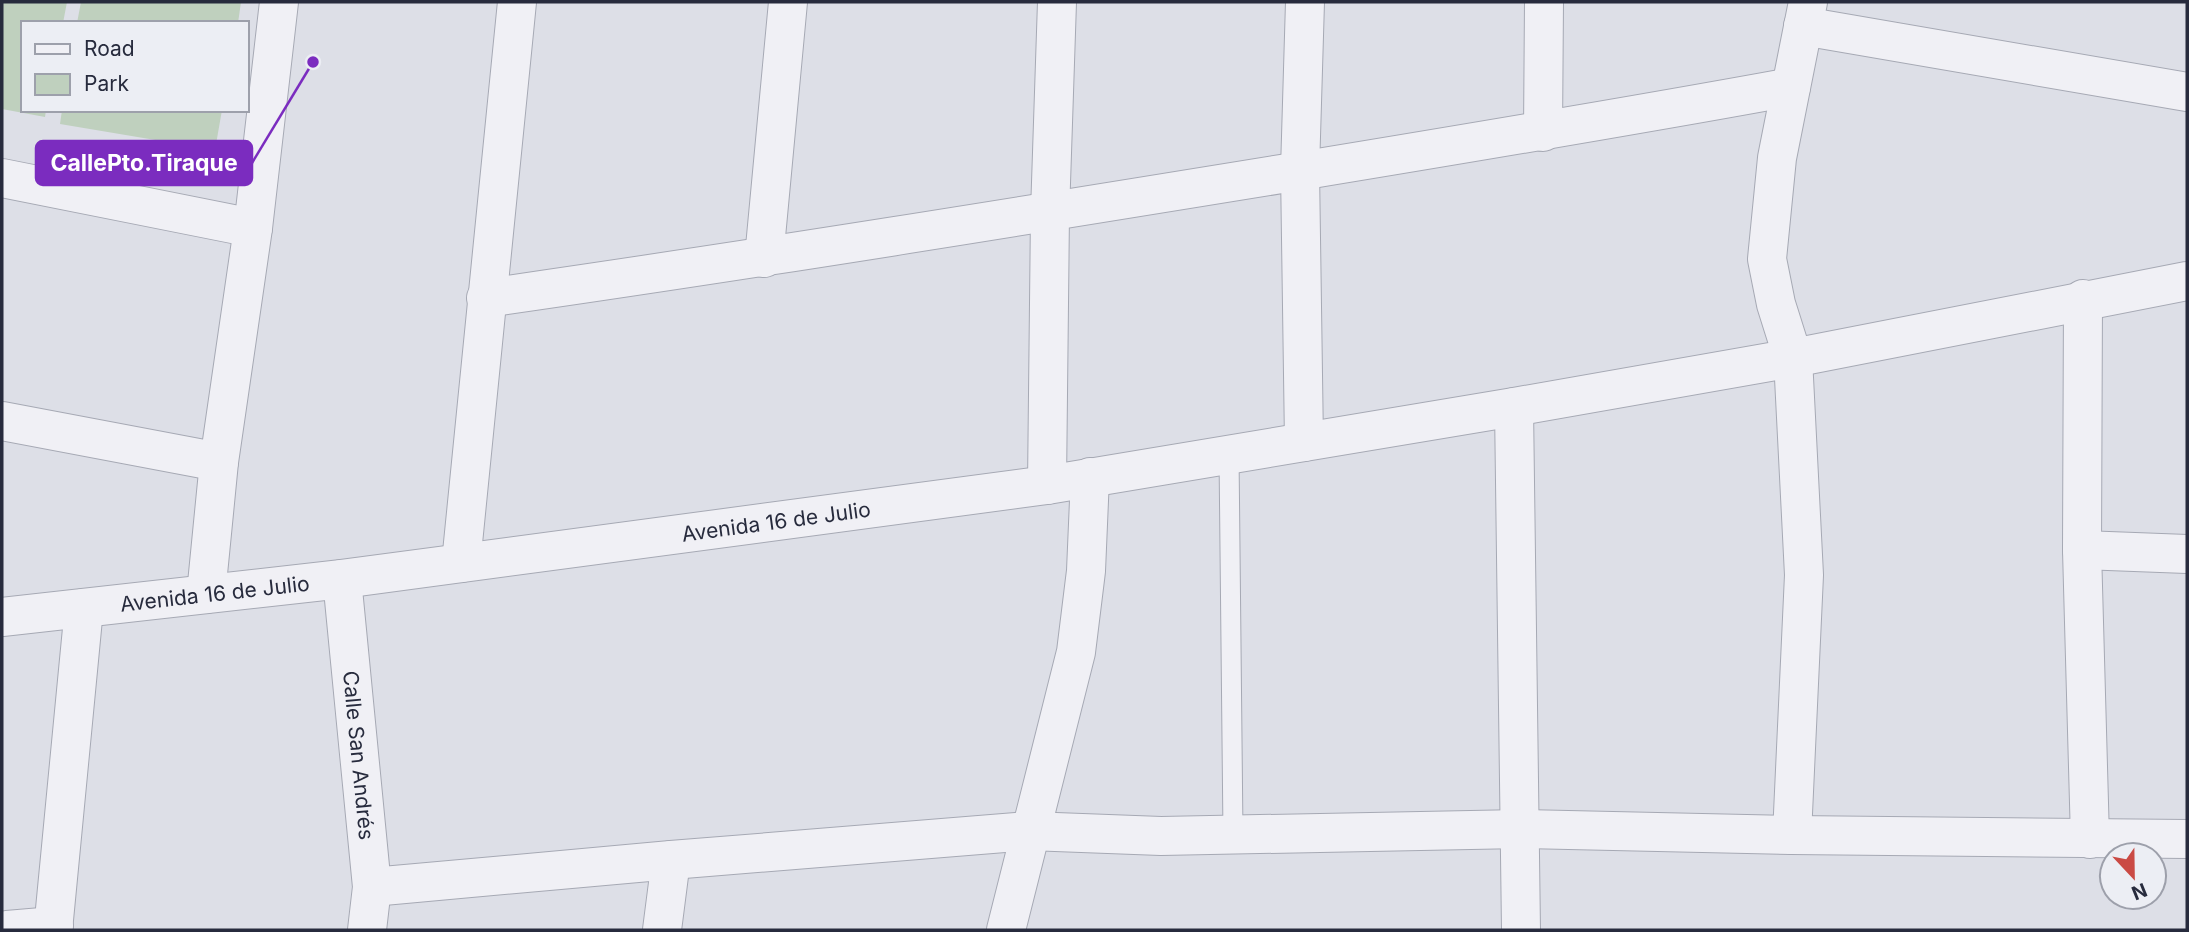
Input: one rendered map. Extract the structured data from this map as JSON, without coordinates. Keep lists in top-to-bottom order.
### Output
{
  "streets": {
    "street": ["Avenida 16 de Julio", "Calle San Andrés"]
  },
  "crossings": [
    ["Avenida 16 de Julio", "Calle San Andrés"]
  ],
  "places": ["CallePto.Tiraque"],
  "legend": ["Road", "Park"],
  "north": "bottom"
}
